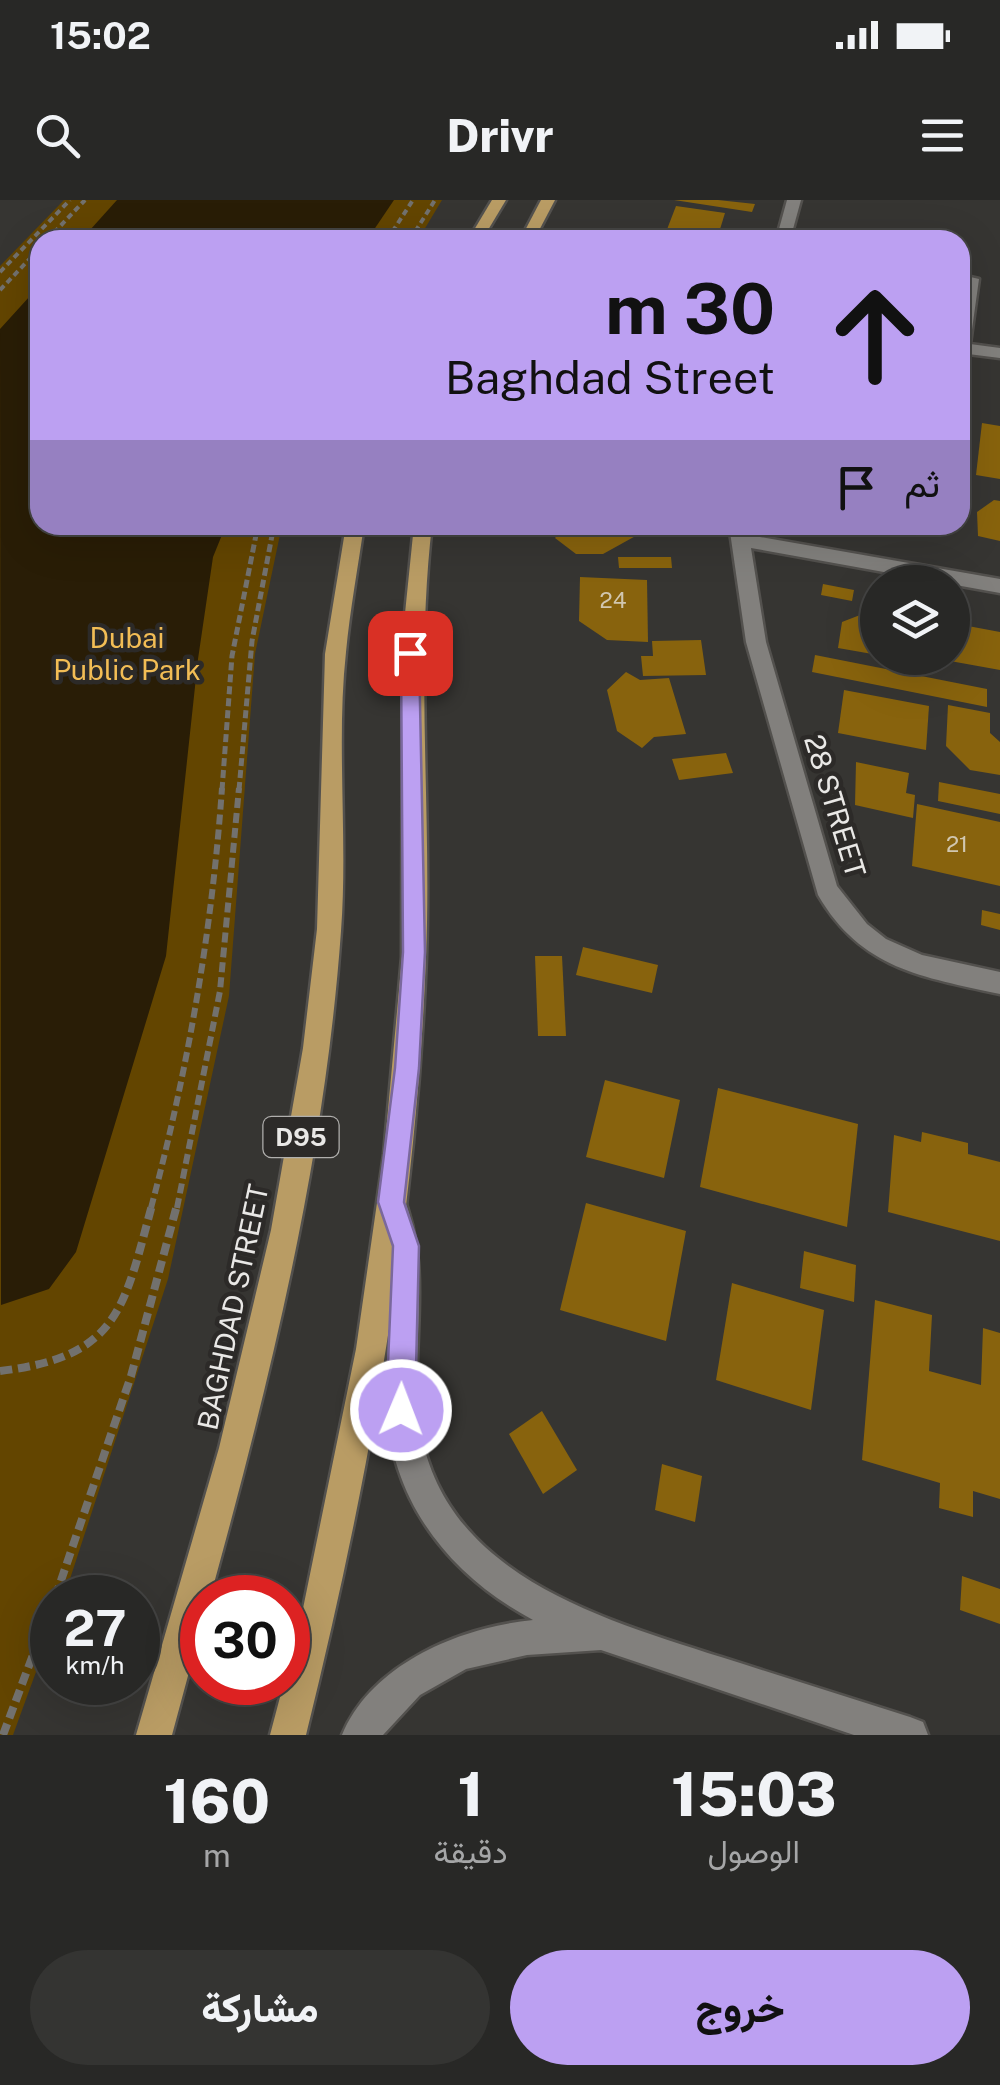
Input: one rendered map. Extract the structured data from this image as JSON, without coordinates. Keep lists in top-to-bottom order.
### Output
{
  "streets": {
    "main road": ["D95", "BAGHDAD STREET"],
    "street": ["28 STREET"]
  },
  "parks": ["Dubai Public Park"],
  "house_numbers": ["24", "21"],
  "page": {
    "status": "15:02",
    "header": "Drivr",
    "turn": ["30 m", "Baghdad Street"],
    "then": "ثم",
    "speed": "27 km/h",
    "limit": "30",
    "eta": [
      "15:03",
      "الوصول",
      "1",
      "دقيقة",
      "160",
      "m"
    ],
    "buttons": ["خروج", "مشاركة"]
  }
}
